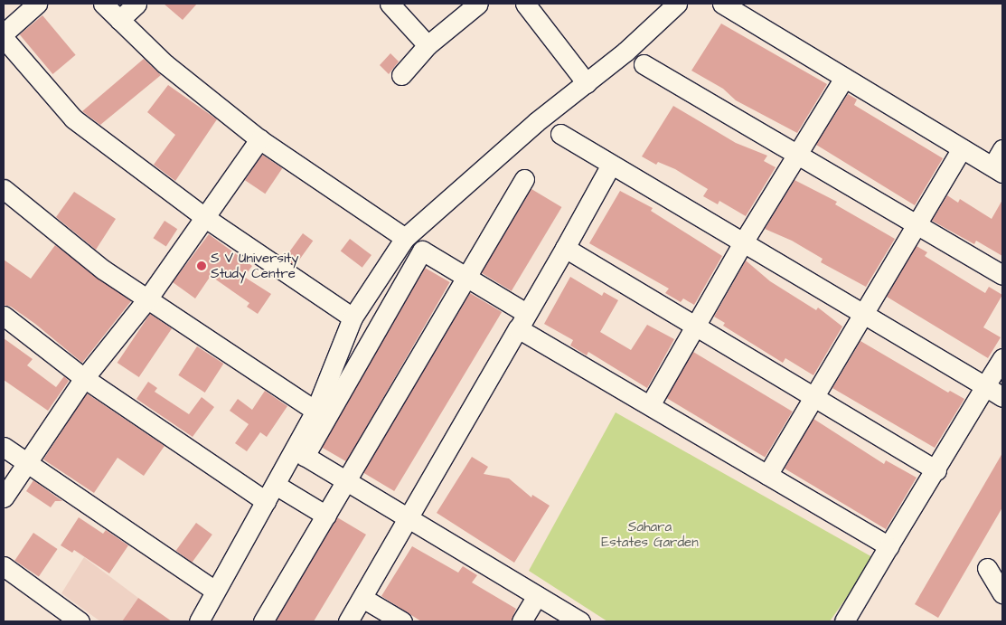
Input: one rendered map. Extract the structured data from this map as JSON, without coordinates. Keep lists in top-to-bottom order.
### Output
{
  "parks": ["Sahara Estates Garden"],
  "places": ["S V University Study Centre"]
}
